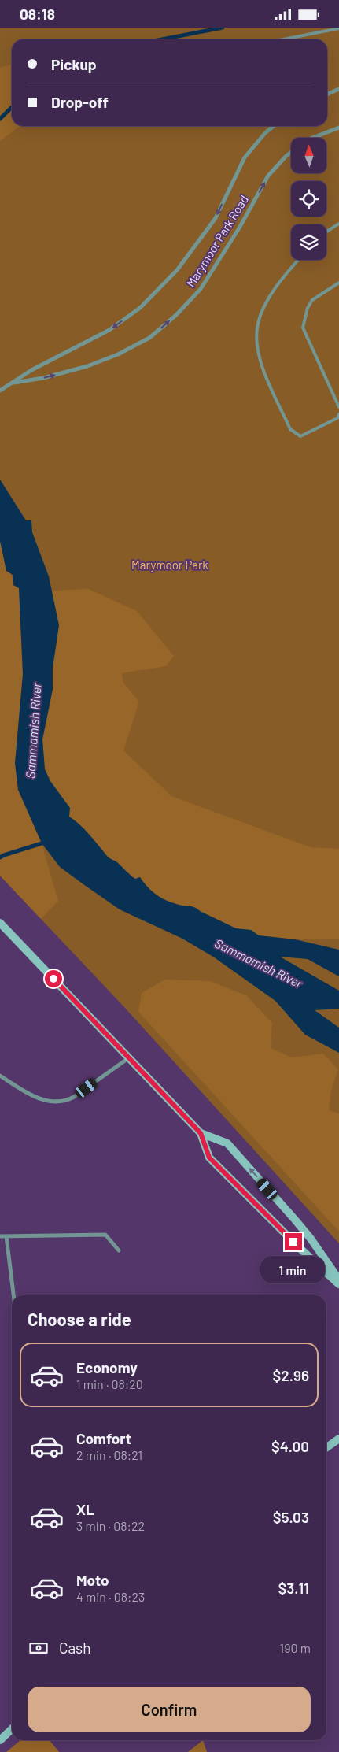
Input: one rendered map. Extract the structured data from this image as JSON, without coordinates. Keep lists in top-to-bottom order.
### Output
{
  "streets": {
    "street": ["Marymoor Park Road"]
  },
  "water": ["Sammamish River"],
  "parks": ["Marymoor Park"],
  "north": "top",
  "page": {
    "status": "08:18",
    "banner": ["Pickup", "Drop-off"],
    "bubble": "1 min",
    "heading": "Choose a ride",
    "list": [
      {
        "name": "Economy",
        "note": "1 min · 08:20",
        "value": "$2.96"
      },
      {
        "name": "Comfort",
        "note": "2 min · 08:21",
        "value": "$4.00"
      },
      {
        "name": "XL",
        "note": "3 min · 08:22",
        "value": "$5.03"
      },
      {
        "name": "Moto",
        "note": "4 min · 08:23",
        "value": "$3.11"
      }
    ],
    "pay": ["Cash", "190 m"],
    "buttons": "Confirm"
  }
}
